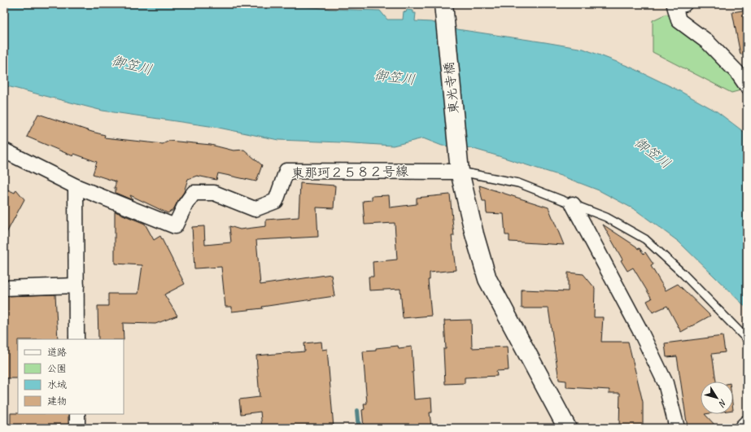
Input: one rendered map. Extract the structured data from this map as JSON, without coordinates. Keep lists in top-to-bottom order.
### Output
{
  "streets": {
    "main road": ["東光寺橋"],
    "street": ["東那珂２５８２号線"]
  },
  "crossings": [
    ["東光寺橋", "東那珂２５８２号線"]
  ],
  "water": ["御笠川"],
  "legend": [
    "道路",
    "公園",
    "水域",
    "建物"
  ],
  "north": "bottom right"
}
